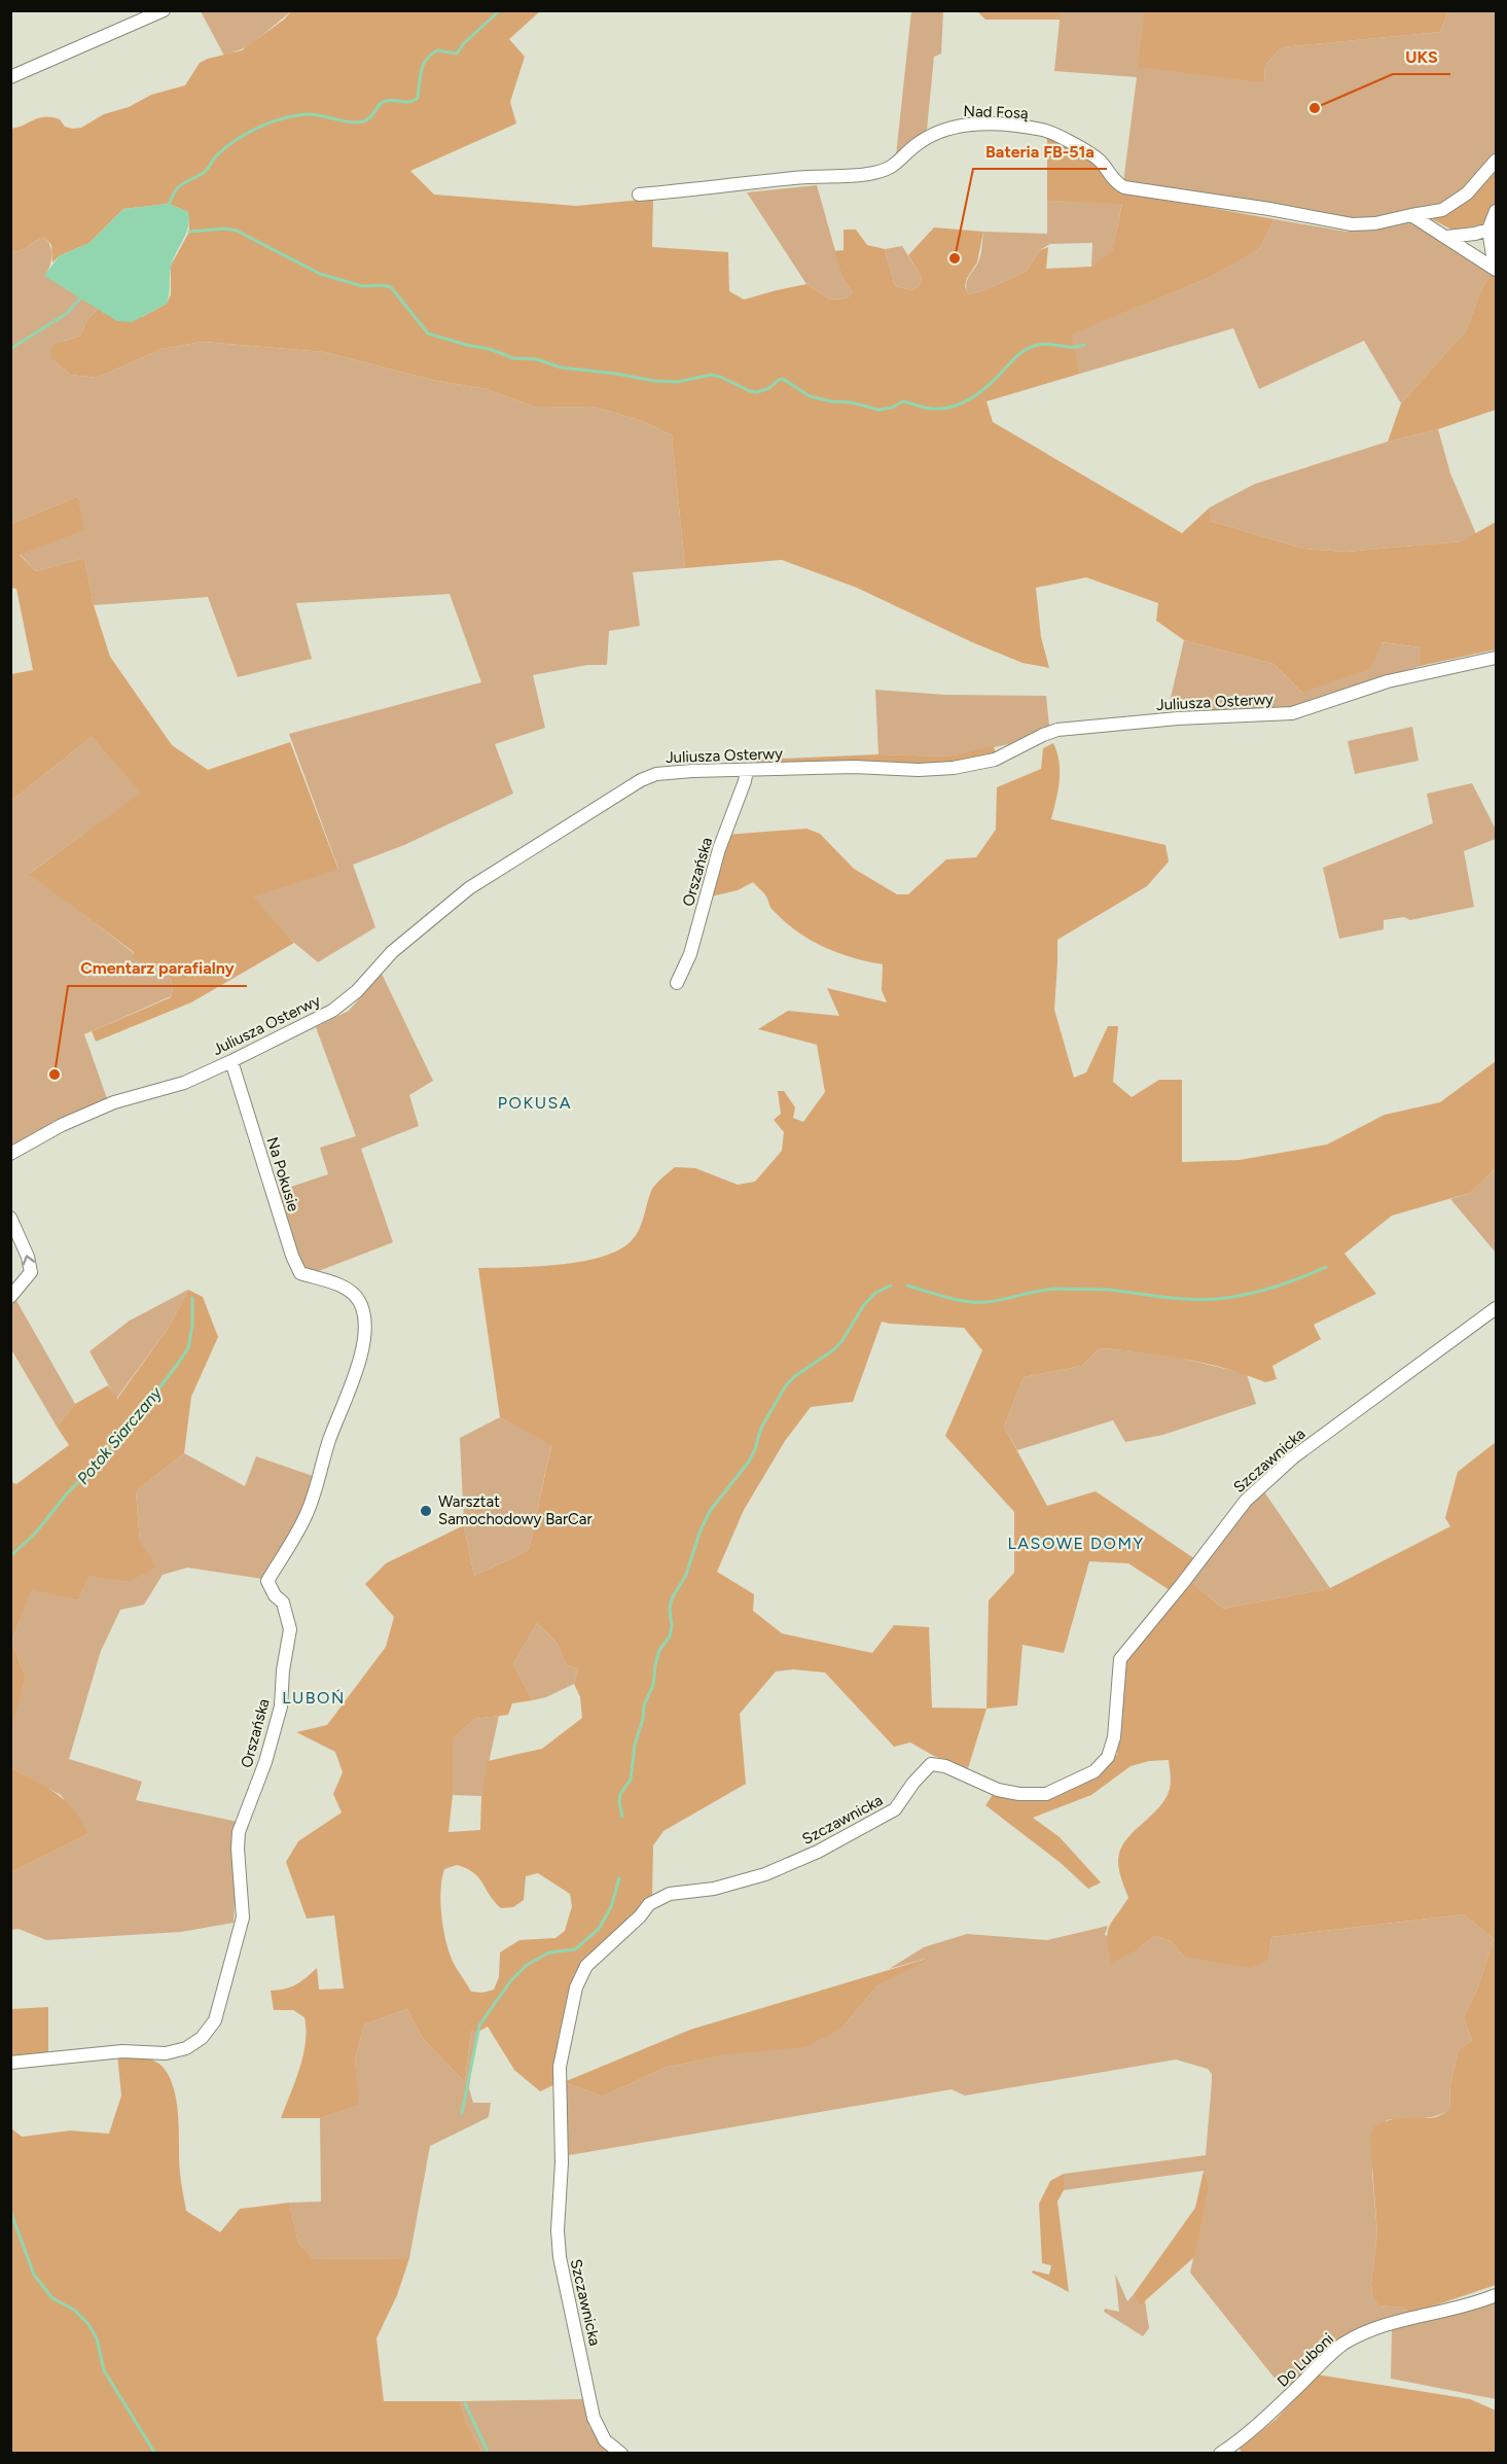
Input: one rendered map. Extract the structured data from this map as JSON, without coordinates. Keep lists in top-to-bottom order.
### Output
{
  "streets": {
    "street": [
      "Nad Fosą",
      "Juliusza Osterwy",
      "Orszańska",
      "Na Pokusie",
      "Szczawnicka",
      "Do Luboni"
    ]
  },
  "crossings": [
    ["Juliusza Osterwy", "Orszańska"],
    ["Juliusza Osterwy", "Na Pokusie"],
    ["Orszańska", "Na Pokusie"]
  ],
  "districts": ["POKUSA", "LASOWE DOMY", "LUBOŃ"],
  "water": ["Potok Siarczany"],
  "places": [
    "UKS",
    "Bateria FB-51a",
    "Cmentarz parafialny",
    "Warsztat Samochodowy BarCar"
  ]
}
